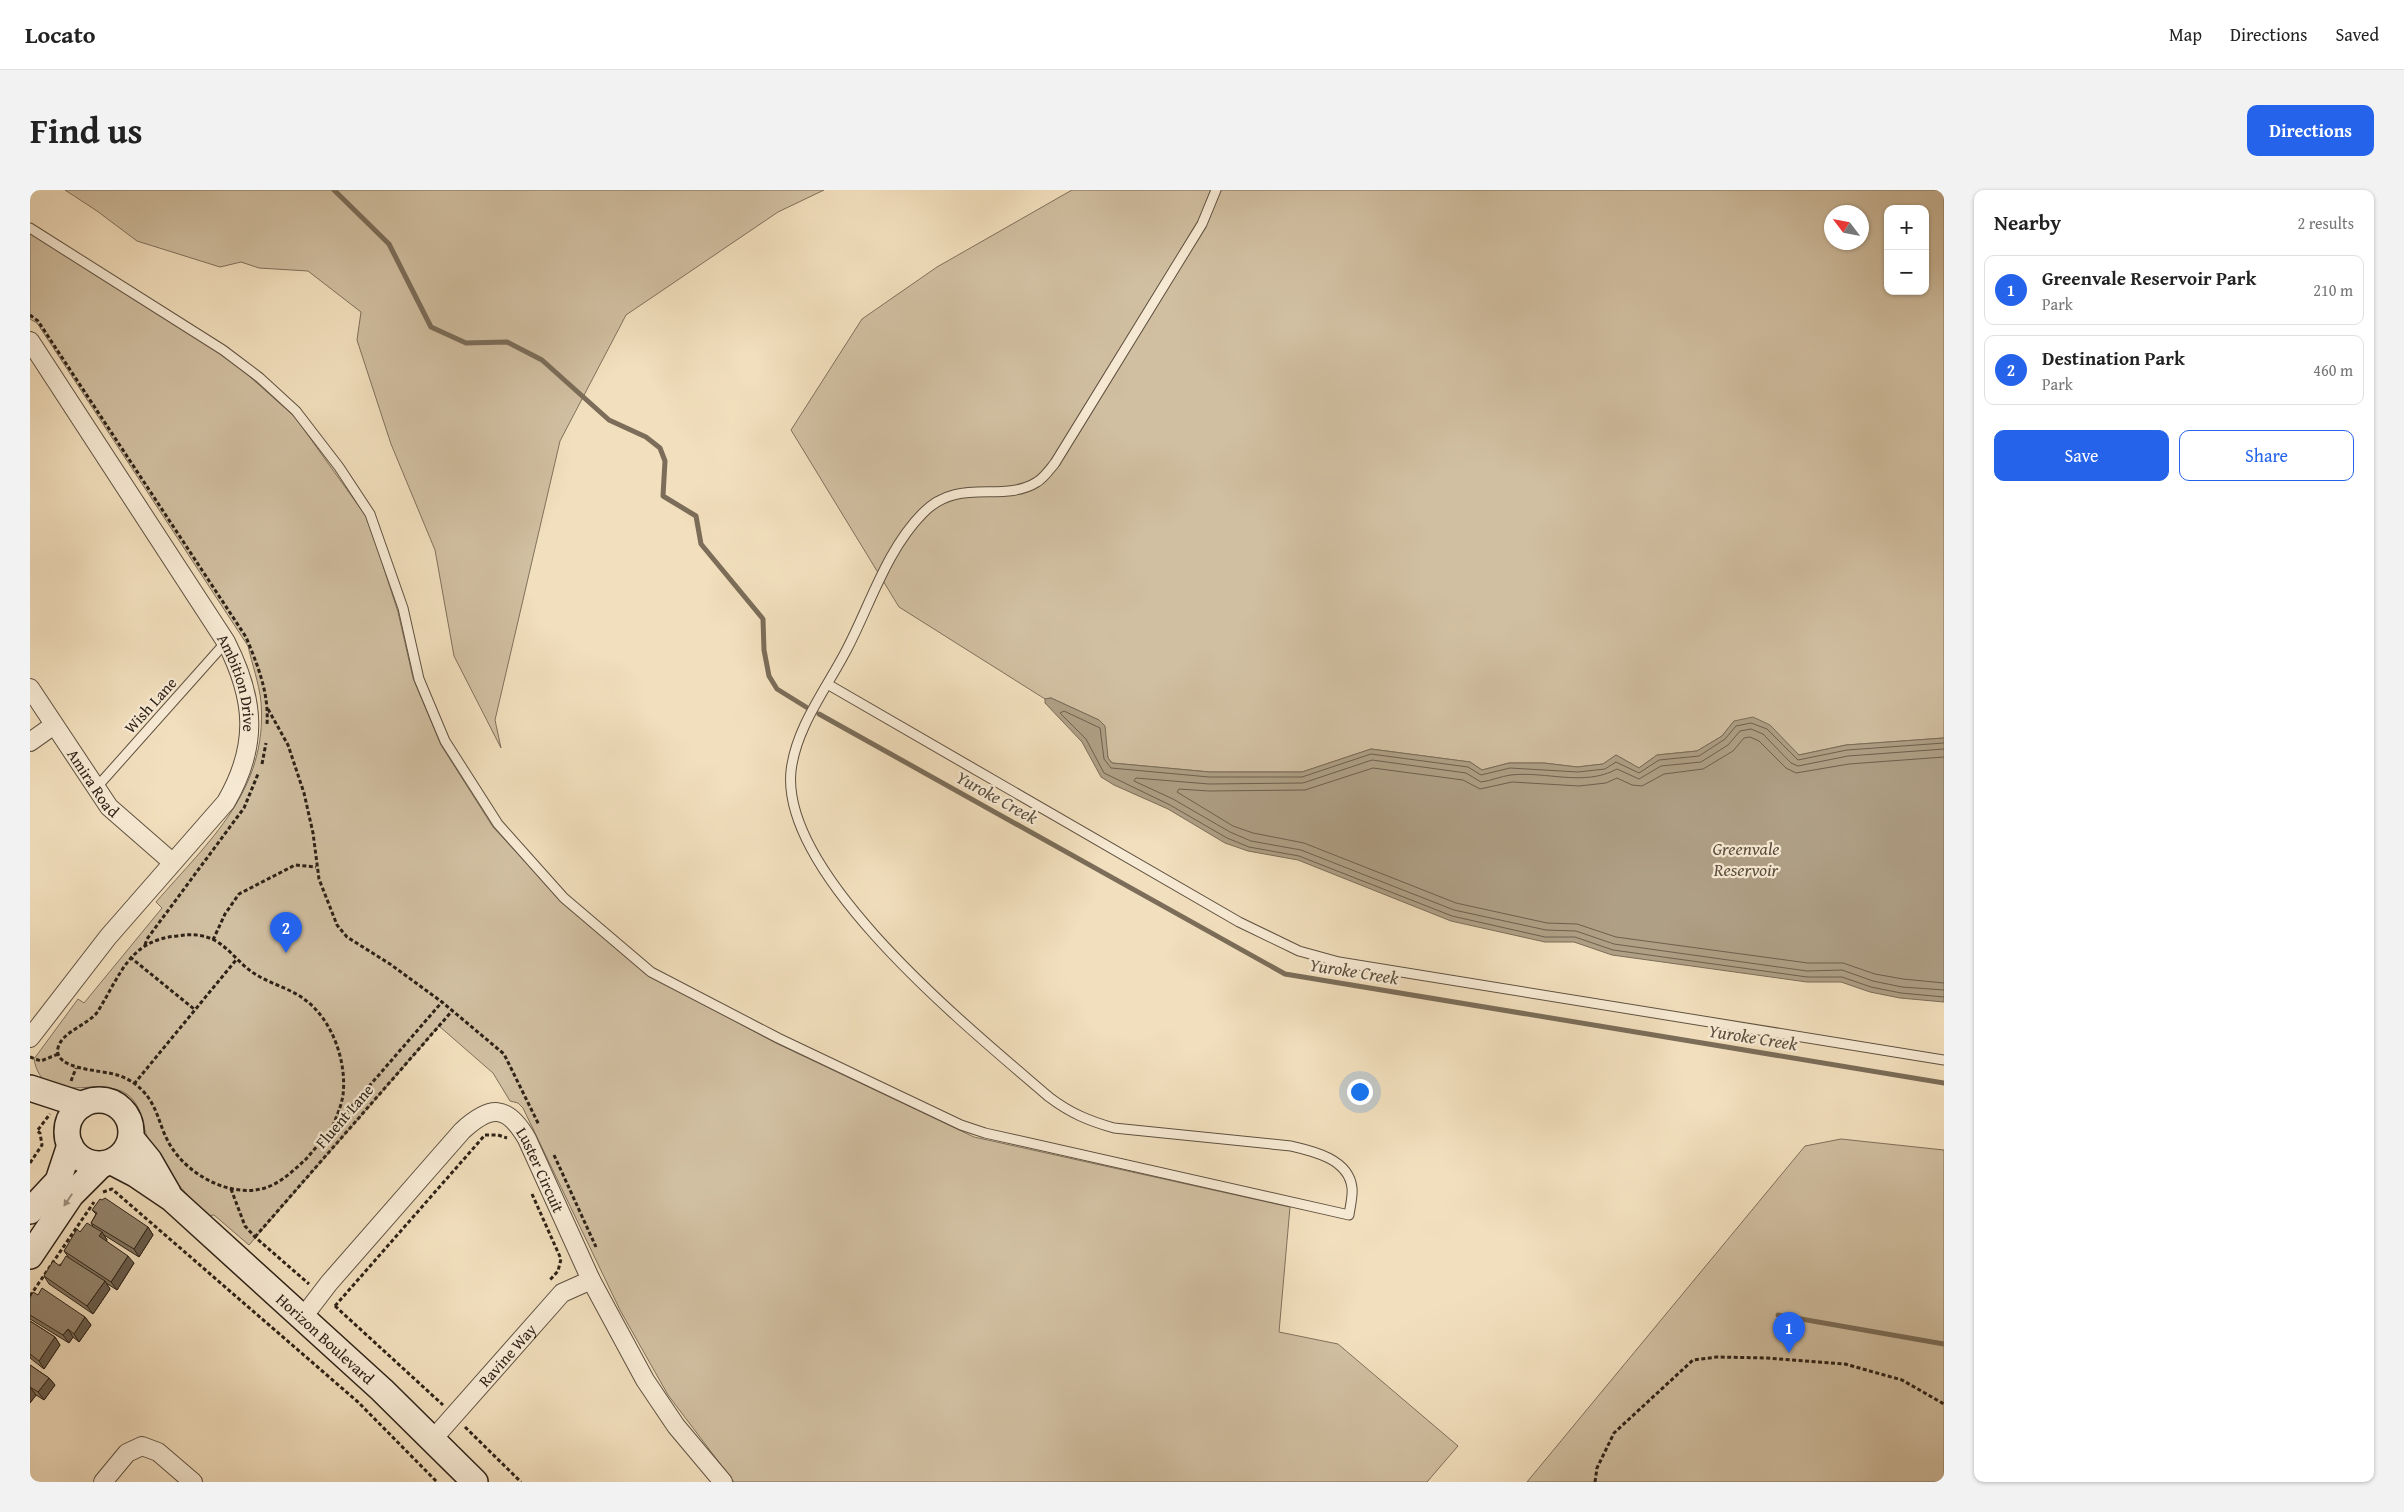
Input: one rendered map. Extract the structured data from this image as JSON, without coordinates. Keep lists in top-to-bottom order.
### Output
{
  "streets": {
    "street": [
      "Ambition Drive",
      "Amira Road",
      "Luster Circuit",
      "Horizon Boulevard",
      "Ravine Way"
    ],
    "lane": ["Wish Lane"],
    "path": ["Fluent Lane"]
  },
  "crossings": [
    ["Ambition Drive", "Wish Lane"],
    ["Ambition Drive", "Amira Road"],
    ["Wish Lane", "Amira Road"],
    ["Luster Circuit", "Horizon Boulevard"],
    ["Luster Circuit", "Ravine Way"],
    ["Horizon Boulevard", "Ravine Way"]
  ],
  "water": ["Yuroke Creek", "Greenvale Reservoir"],
  "north": "top left",
  "page": {
    "header": "Locato",
    "nav": ["Map", "Directions", "Saved"],
    "title": "Find us",
    "buttons": [
      "Directions",
      ["Save", "Share"]
    ],
    "heading": ["Nearby", "2 results"],
    "map_buttons": ["+", "−"],
    "list": [
      {
        "mark": "1",
        "name": "Greenvale Reservoir Park",
        "note": "Park",
        "value": "210 m"
      },
      {
        "mark": "2",
        "name": "Destination Park",
        "note": "Park",
        "value": "460 m"
      }
    ],
    "pins": ["2", "1"]
  }
}
